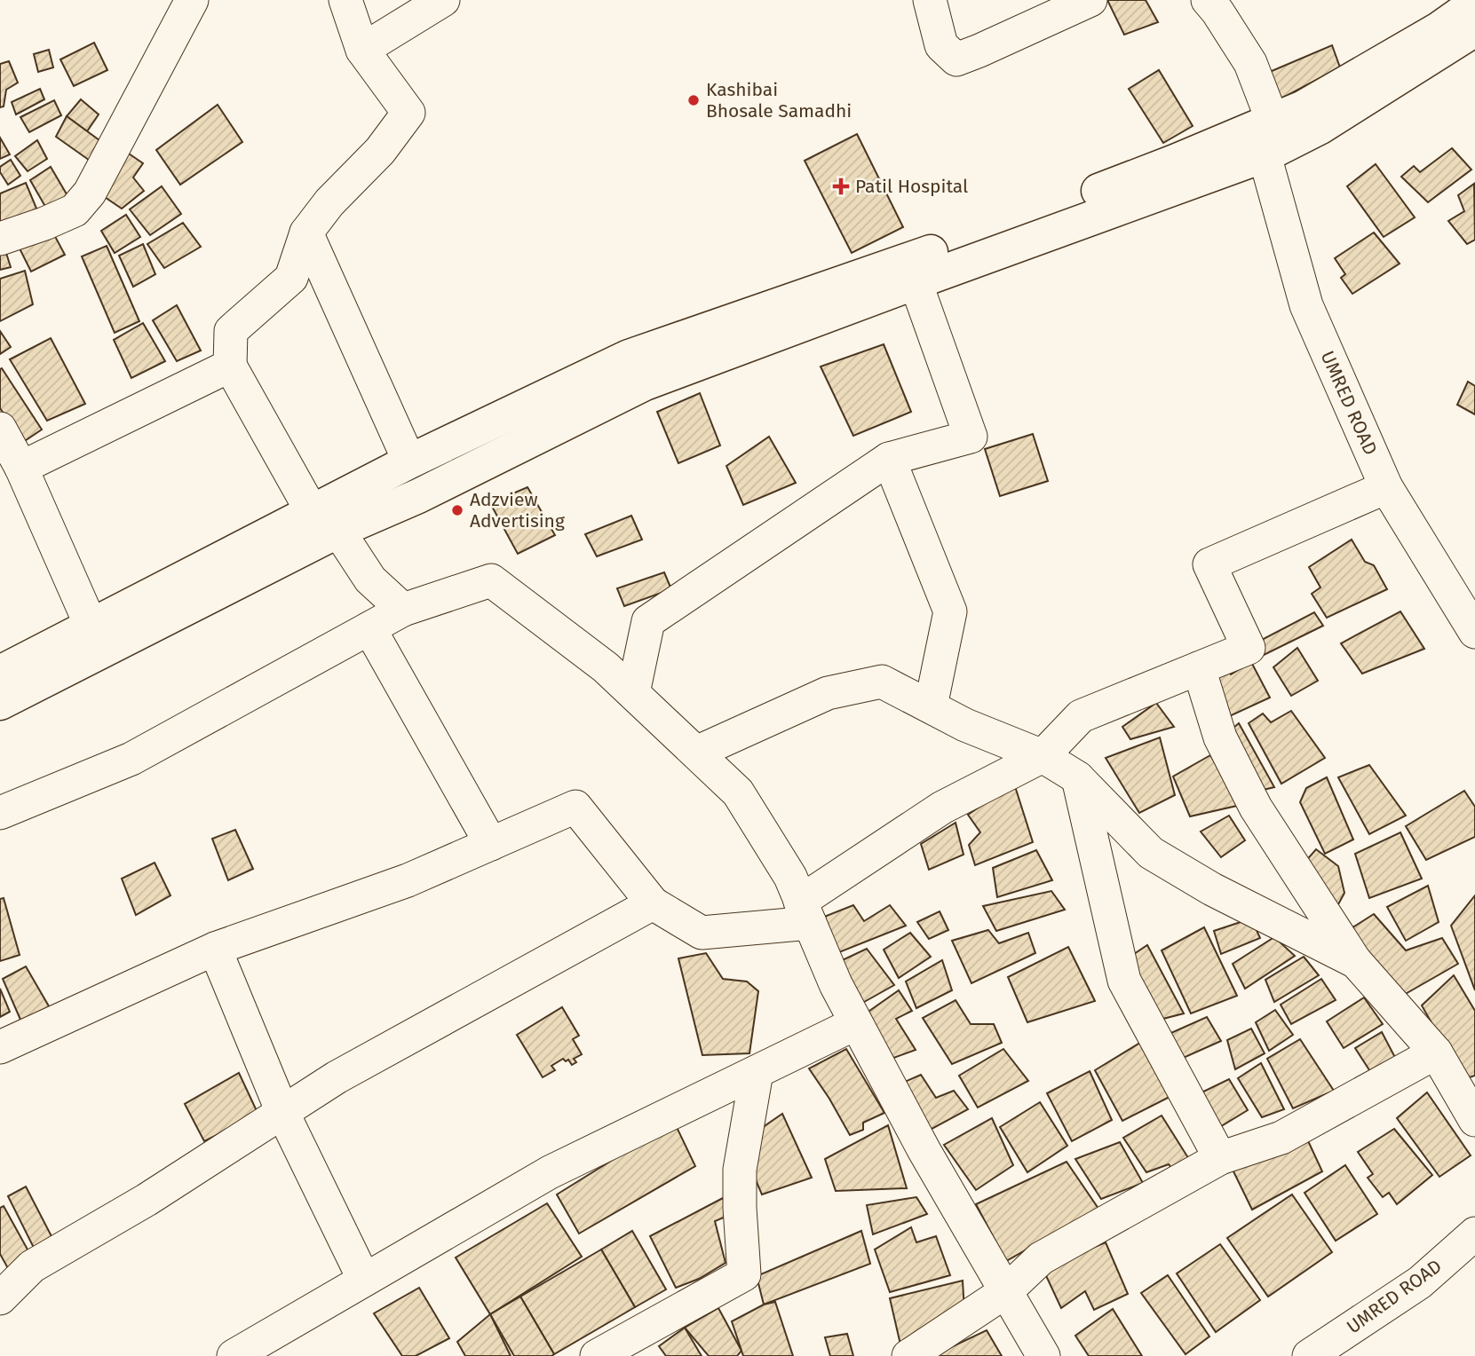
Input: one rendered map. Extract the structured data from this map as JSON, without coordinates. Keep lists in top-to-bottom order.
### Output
{
  "streets": {
    "street": ["UMRED ROAD"]
  },
  "places": {
    "other": ["Kashibai Bhosale Samadhi", "Adzview Advertising"],
    "health": ["Patil Hospital"]
  }
}
